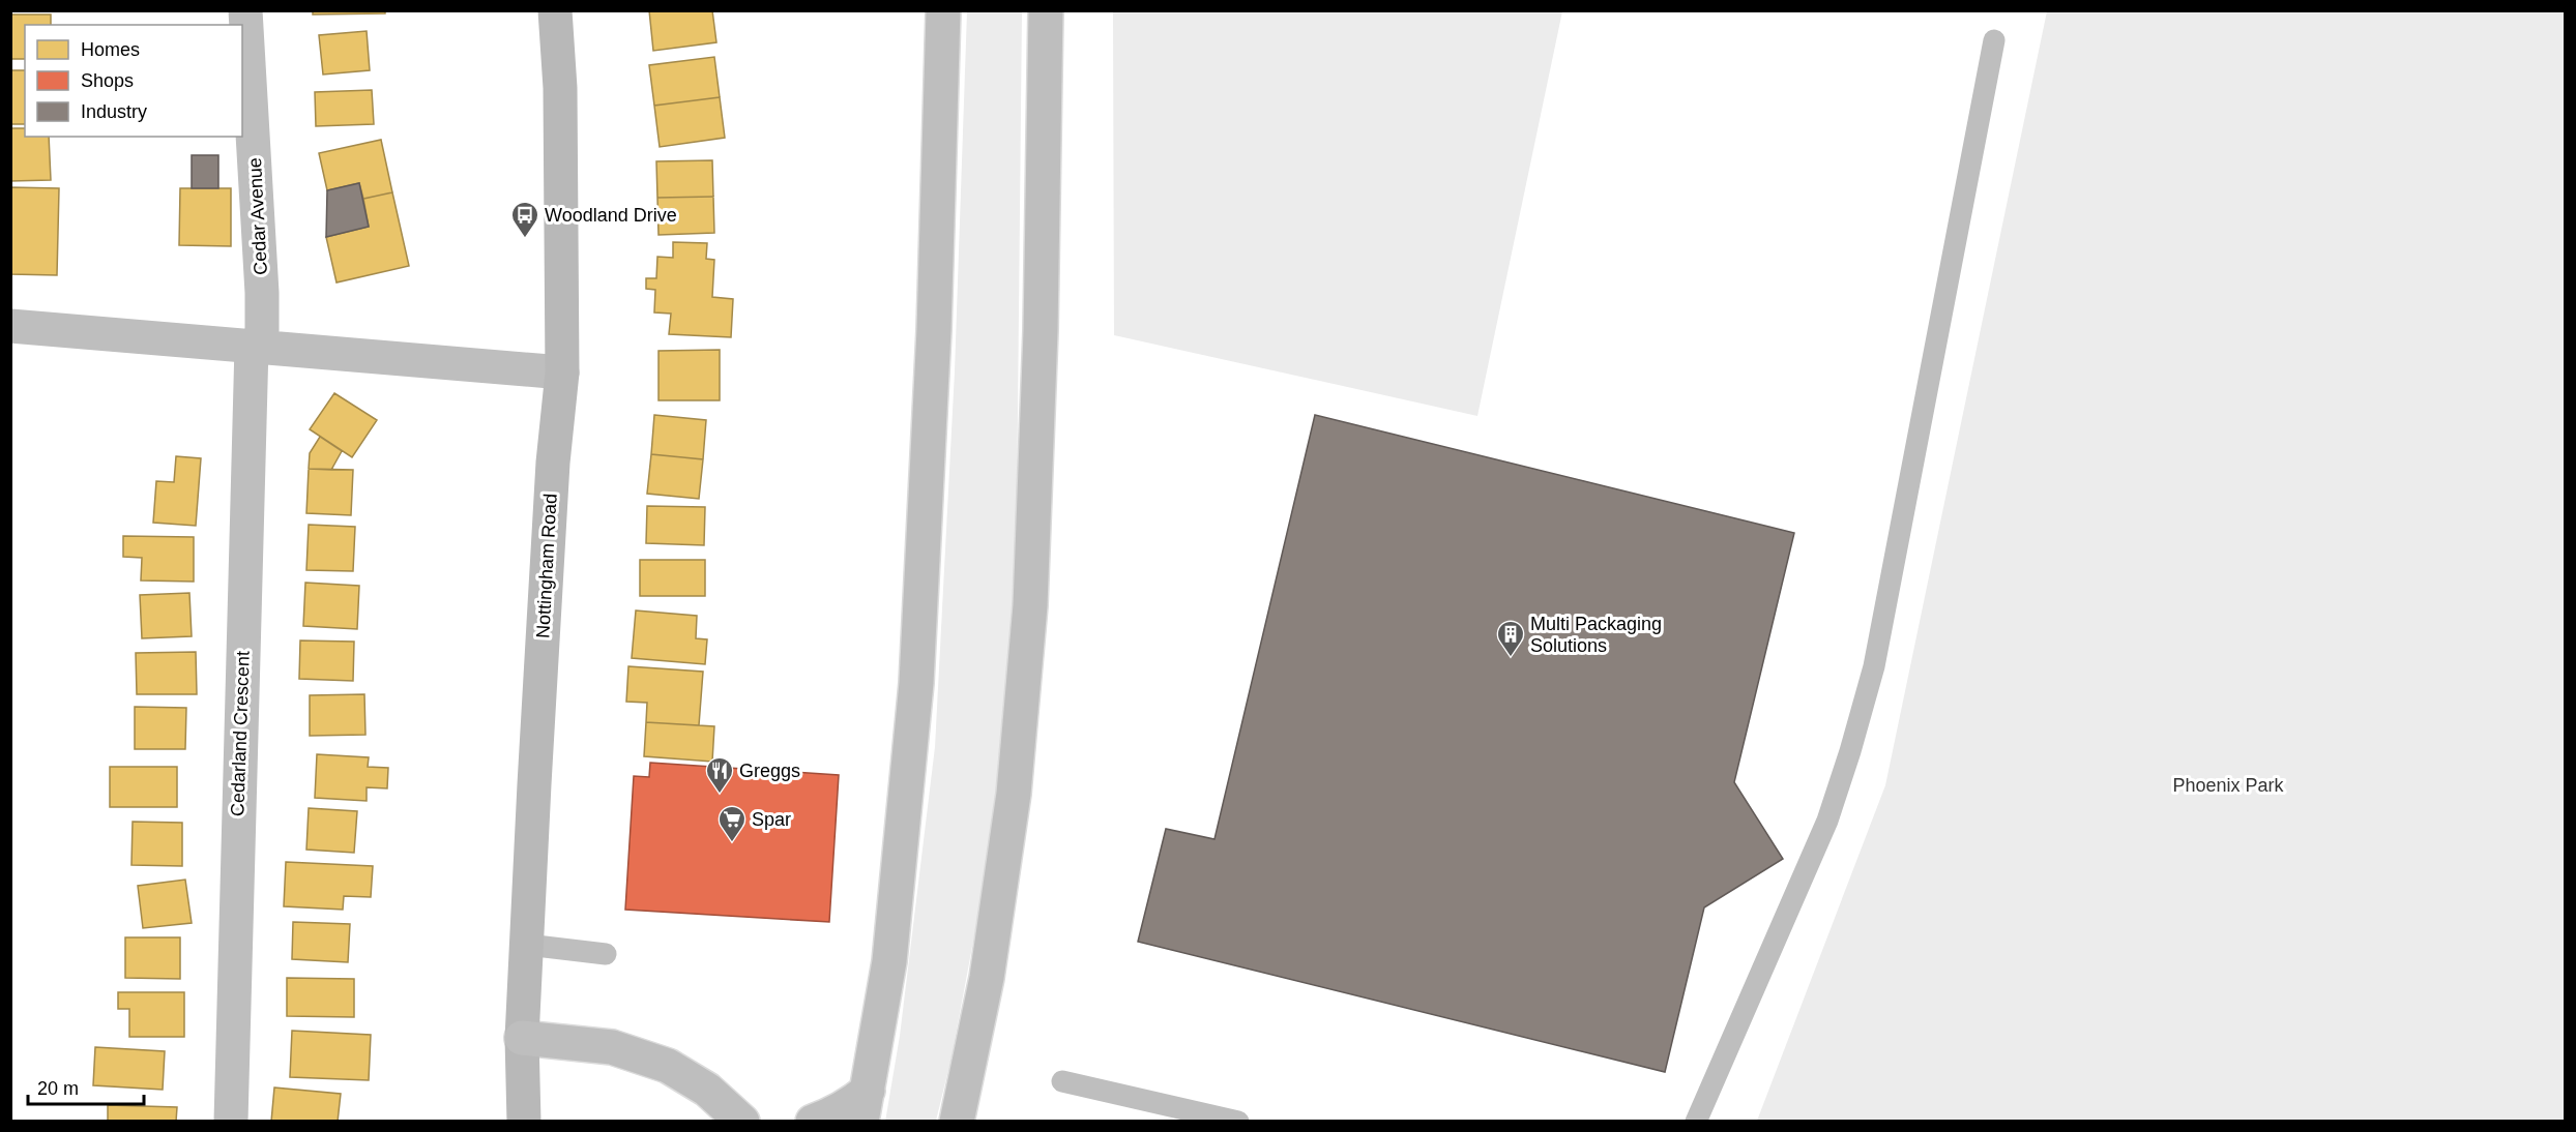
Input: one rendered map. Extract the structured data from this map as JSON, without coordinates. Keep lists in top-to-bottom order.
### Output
{
  "streets": {
    "main road": ["Cedar Avenue", "Cedarland Crescent"],
    "street": ["Nottingham Road"]
  },
  "crossings": [
    ["Cedar Avenue", "Cedarland Crescent"]
  ],
  "parks": ["Phoenix Park"],
  "places": {
    "bus stop": ["Woodland Drive"],
    "building": ["Multi Packaging Solutions"],
    "restaurant": ["Greggs"],
    "supermarket": ["Spar"]
  },
  "legend": ["Homes", "Shops", "Industry"],
  "scale_bar": "20 m"
}
